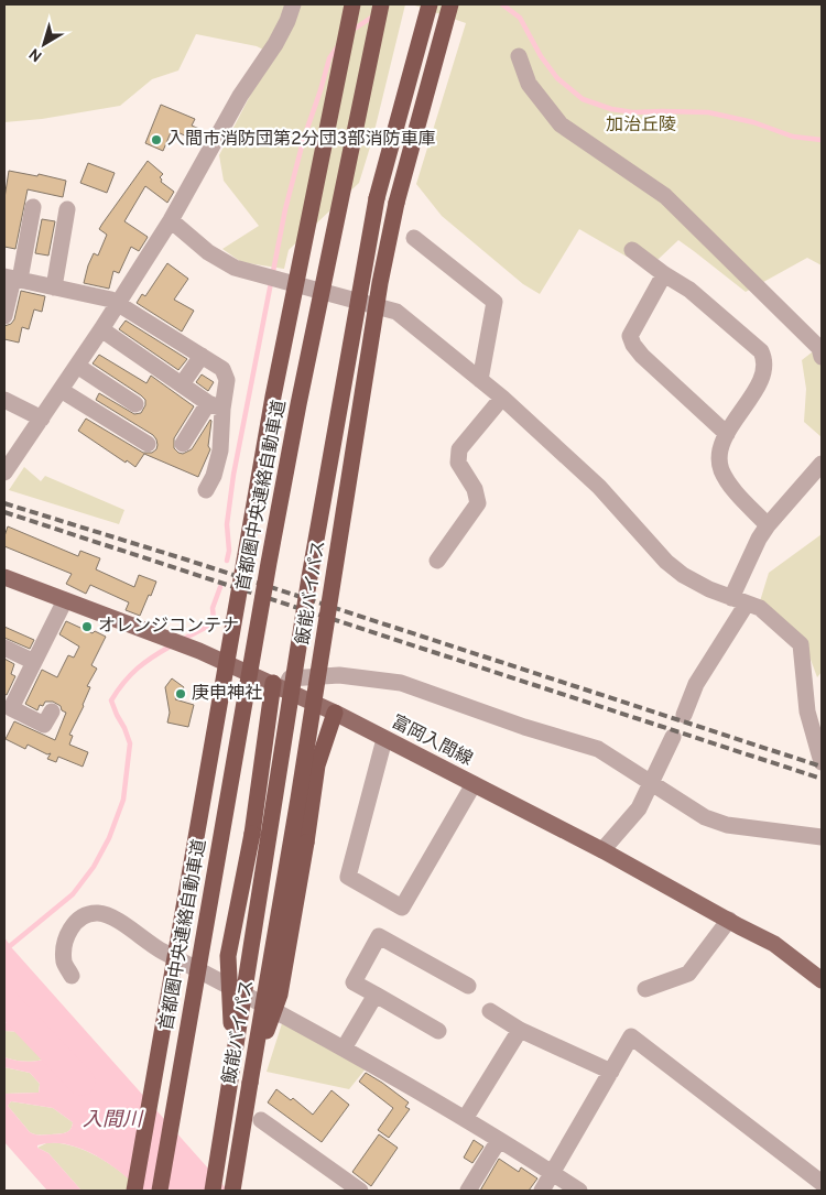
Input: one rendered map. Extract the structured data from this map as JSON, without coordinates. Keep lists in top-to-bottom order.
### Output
{
  "streets": {
    "highway": ["首都圏中央連絡自動車道", "飯能バイパス"],
    "main road": ["富岡入間線"]
  },
  "water": ["入間川"],
  "parks": ["加治丘陵"],
  "places": ["入間市消防団第2分団3部消防車庫", "オレンジコンテナ", "庚申神社"],
  "north": "bottom left"
}
